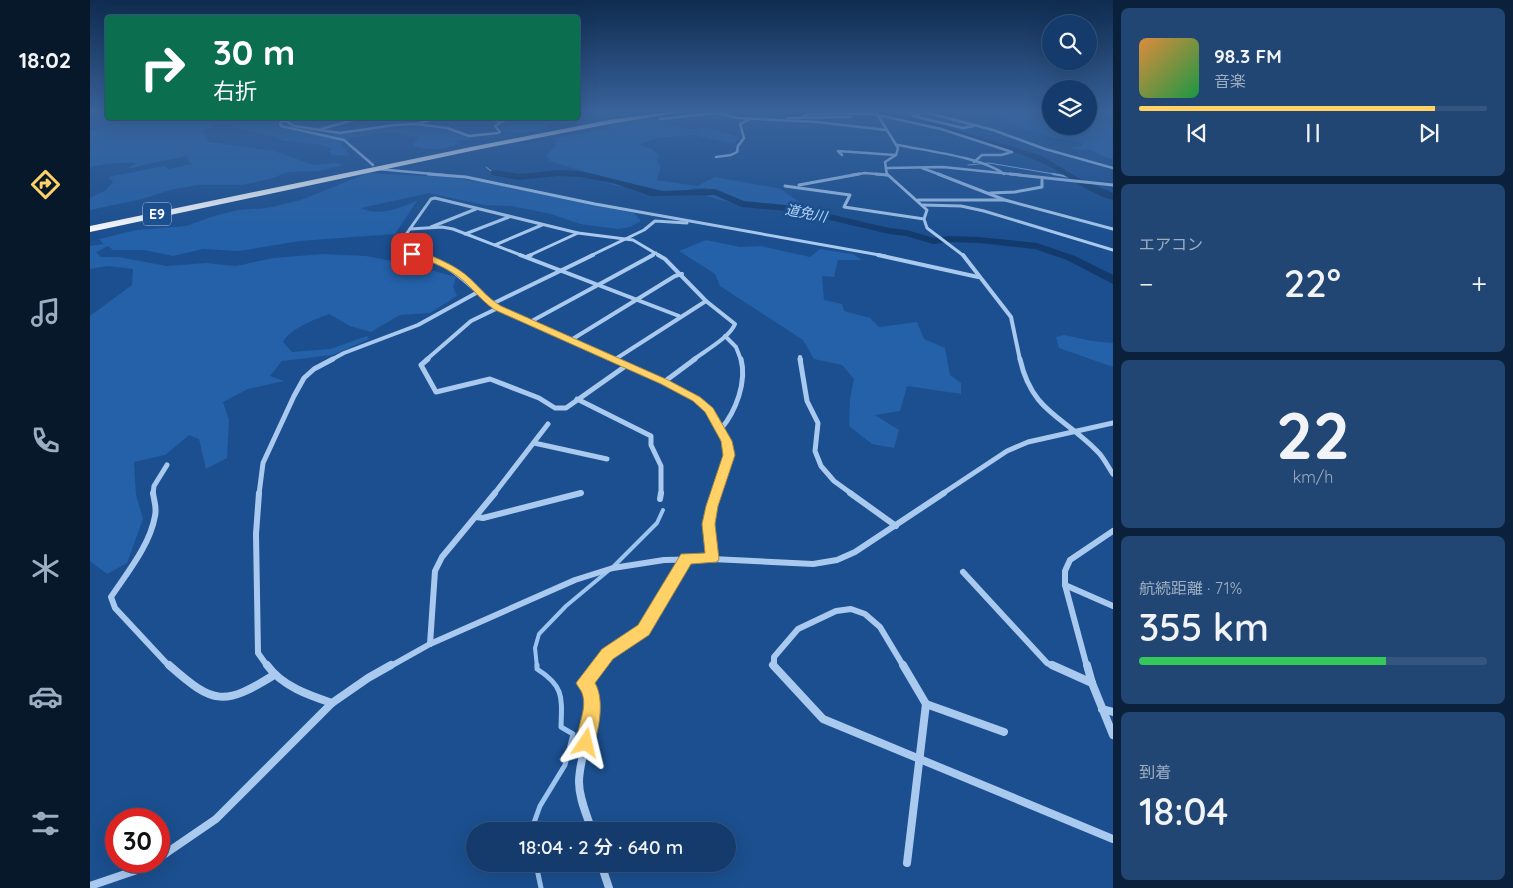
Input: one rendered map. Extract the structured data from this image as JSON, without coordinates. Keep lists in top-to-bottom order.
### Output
{
  "streets": {
    "highway": ["E9"]
  },
  "water": ["道免川"],
  "page": {
    "tabs": "18:02",
    "turn": ["30 m", "右折"],
    "song": ["98.3 FM", "音楽"],
    "tile": [
      "エアコン",
      ["22", "km/h"],
      ["航続距離 · 71%", "355 km"],
      ["到着", "18:04"]
    ],
    "heat": ["−", "22°", "+"],
    "limit": "30",
    "trip": "18:04 · 2 分 · 640 m"
  }
}
